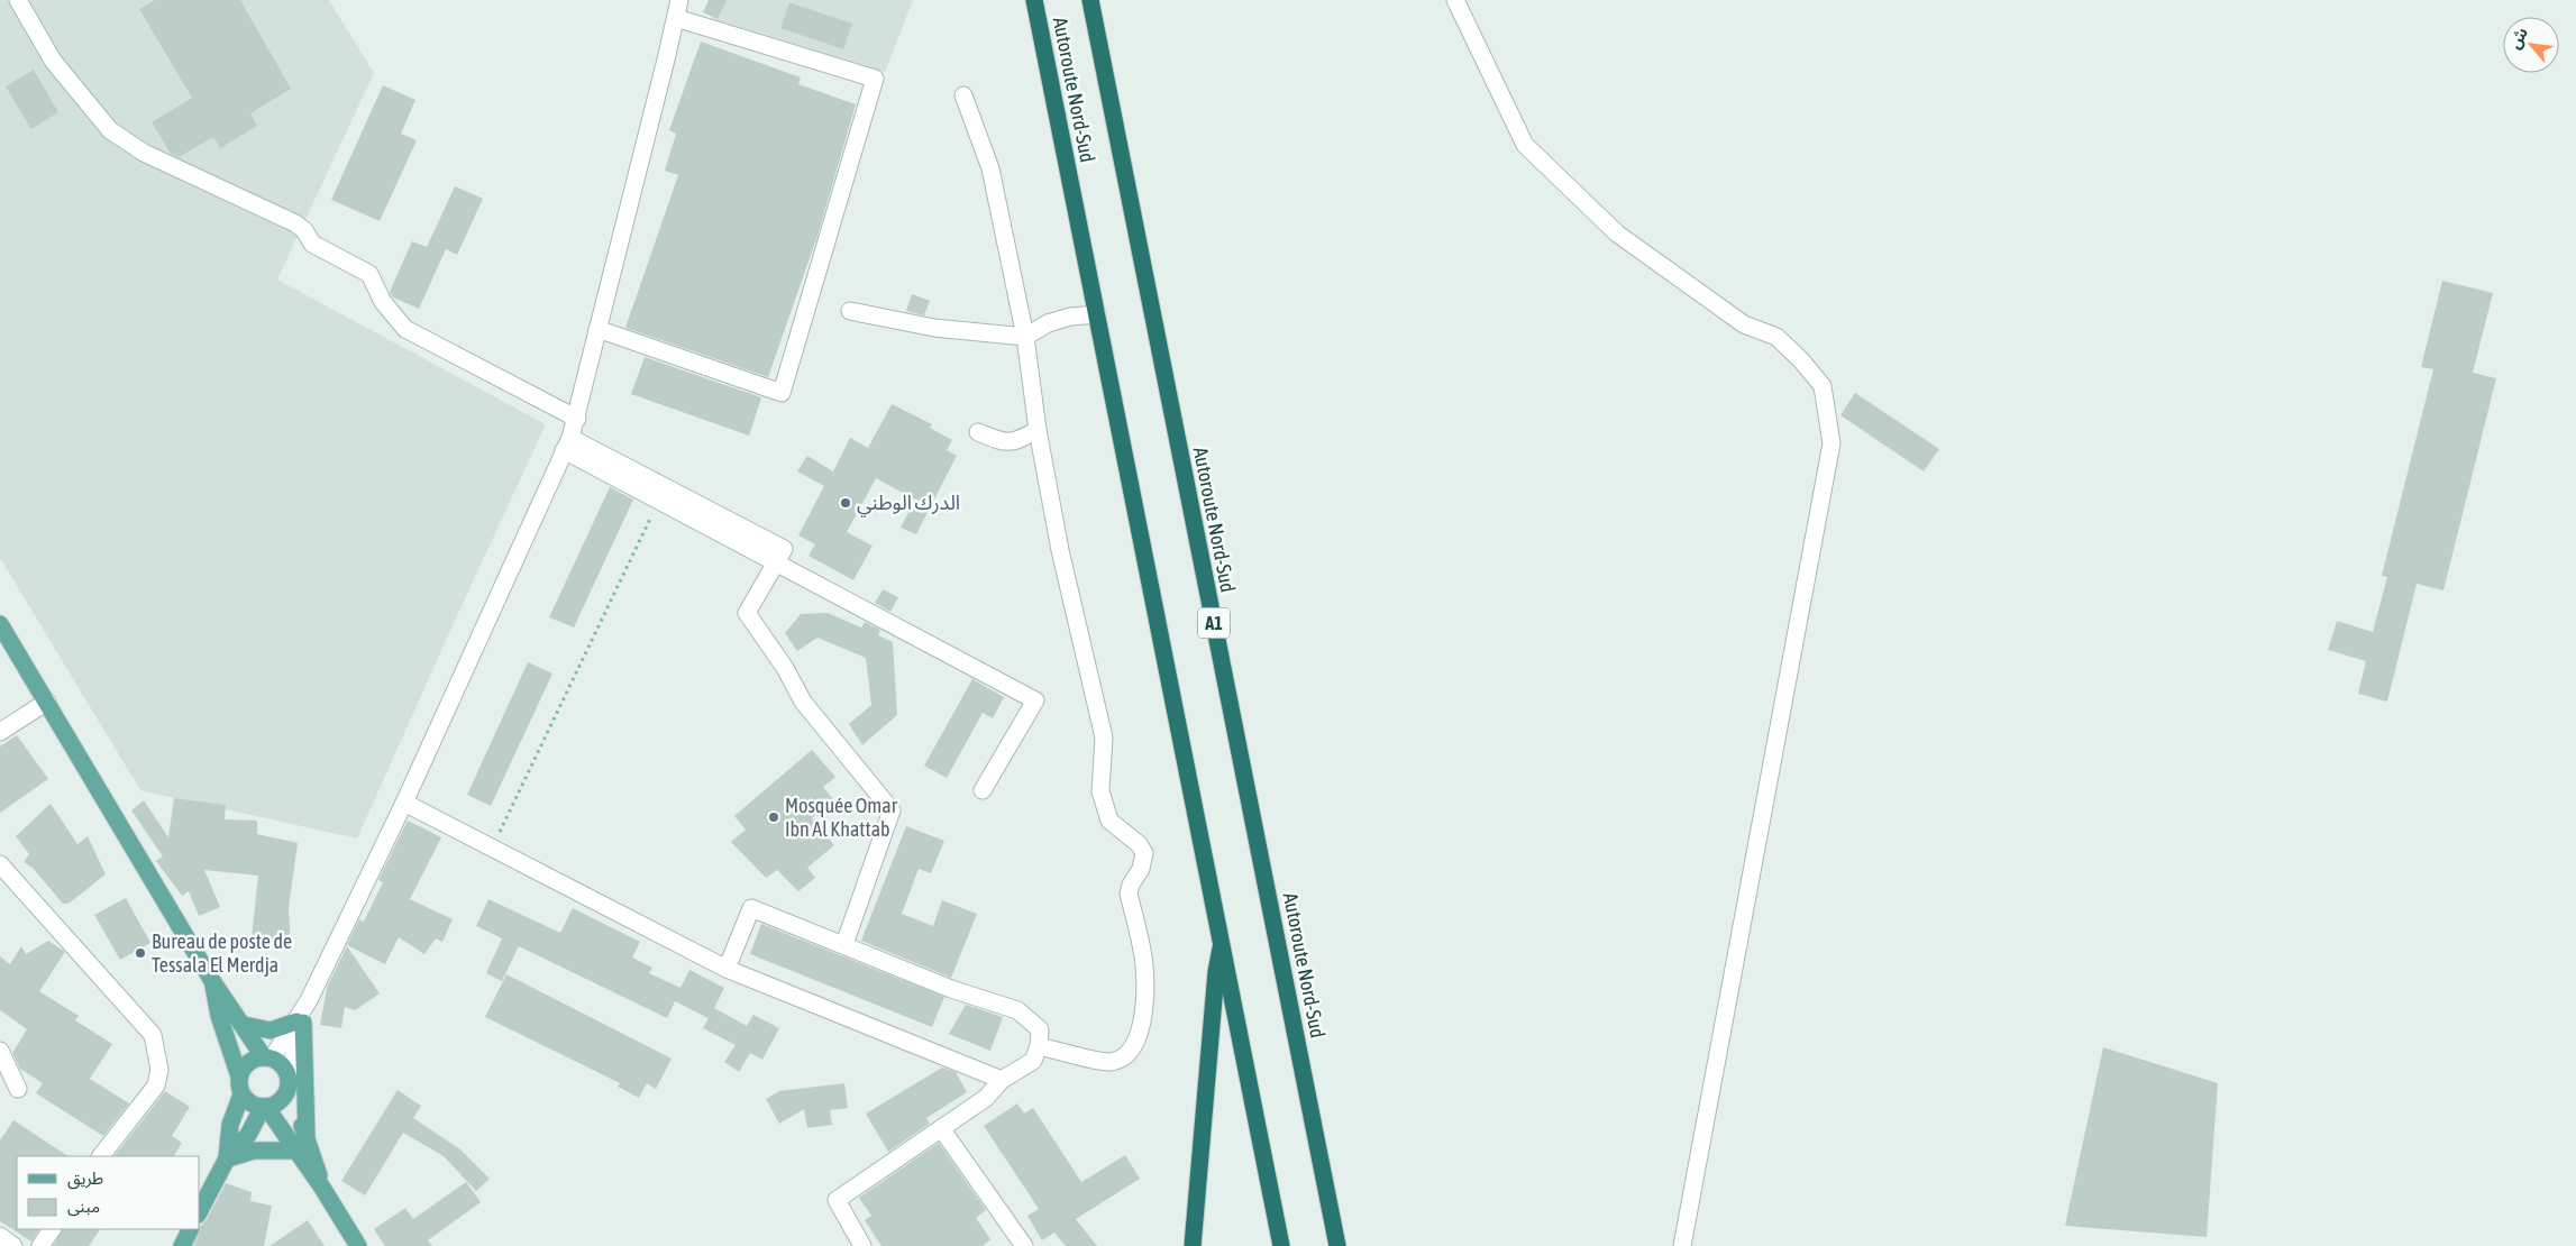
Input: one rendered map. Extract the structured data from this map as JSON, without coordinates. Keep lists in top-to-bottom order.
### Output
{
  "streets": {
    "highway": ["Autoroute Nord-Sud", "A1"]
  },
  "places": ["الدرك الوطني", "Mosquée Omar Ibn Al Khattab", "Bureau de poste de Tessala El Merdja"],
  "legend": ["طريق", "مبنى"],
  "north": "top left"
}
